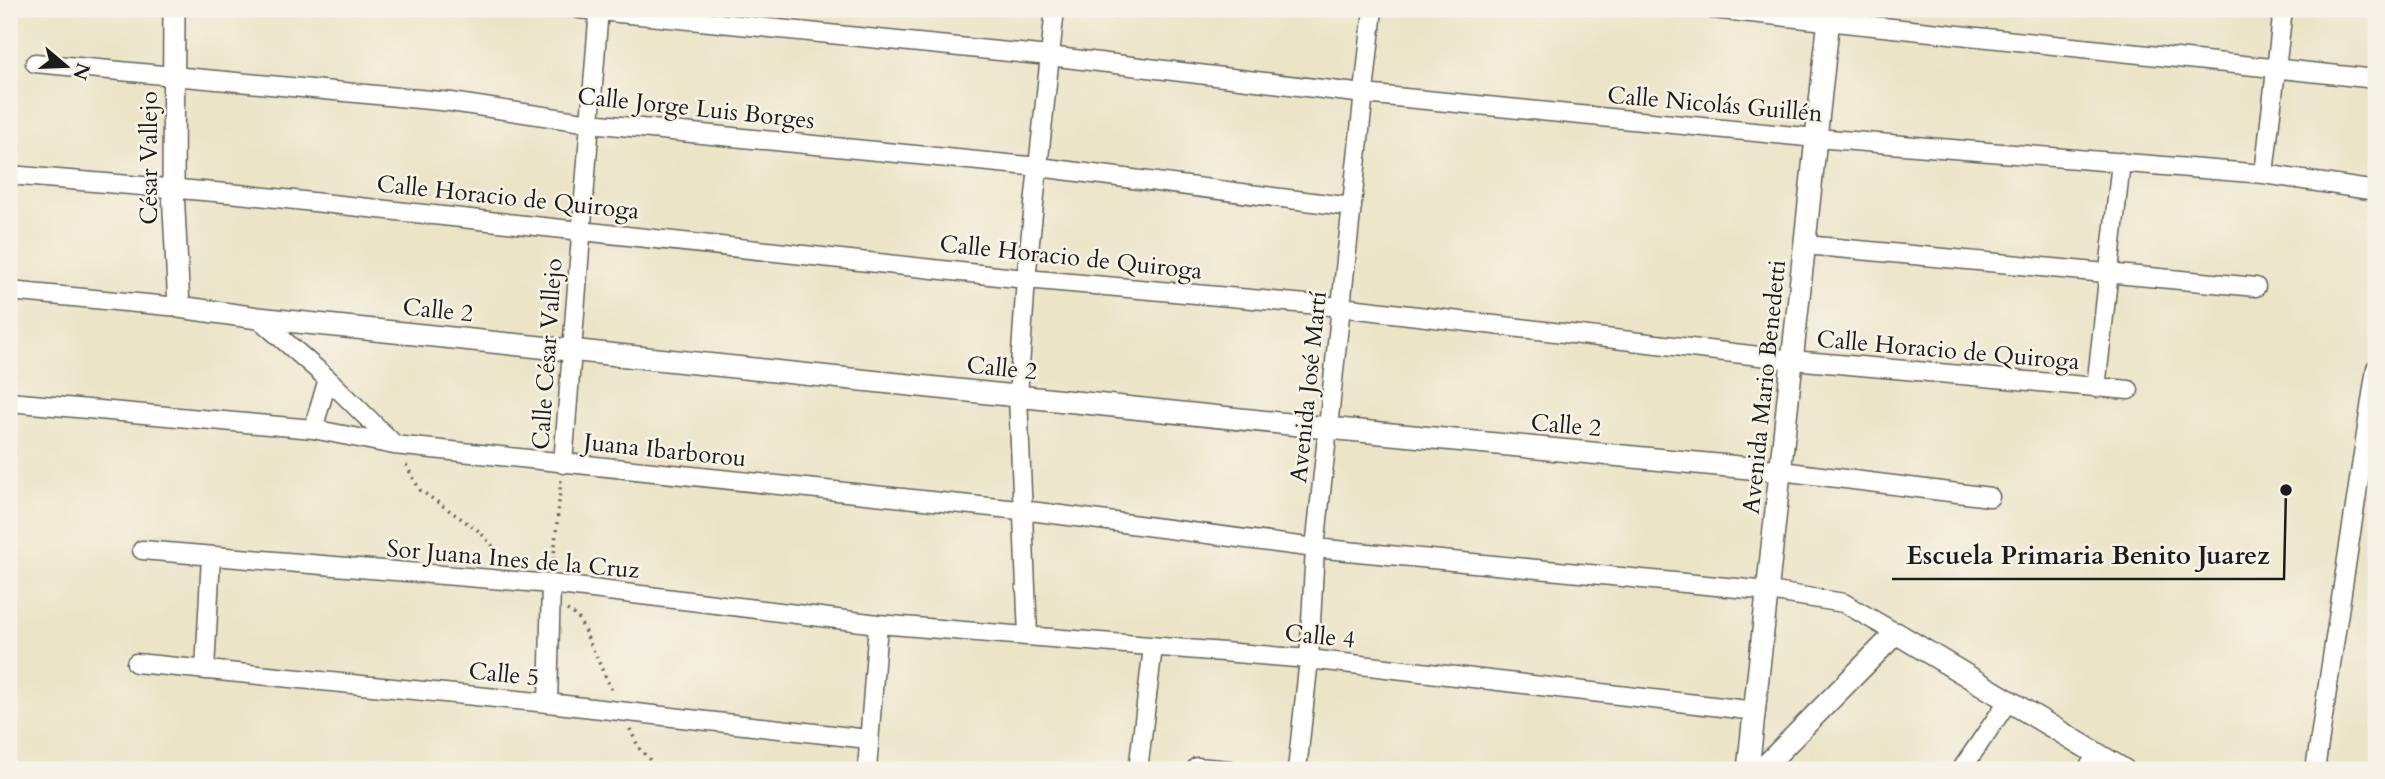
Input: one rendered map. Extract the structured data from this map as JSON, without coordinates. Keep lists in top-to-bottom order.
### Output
{
  "streets": {
    "street": [
      "Calle Nicolás Guillén",
      "Calle Jorge Luis Borges",
      "César Vallejo",
      "Calle Horacio de Quiroga",
      "Calle 2",
      "Calle César Vallejo",
      "Avenida José Martí",
      "Avenida Mario Benedetti",
      "Juana Ibarborou",
      "Sor Juana Ines de la Cruz",
      "Calle 4",
      "Calle 5"
    ]
  },
  "crossings": [
    ["Calle Nicolás Guillén", "Calle César Vallejo"],
    ["Calle Nicolás Guillén", "Avenida José Martí"],
    ["Calle Nicolás Guillén", "Avenida Mario Benedetti"],
    ["Calle Jorge Luis Borges", "César Vallejo"],
    ["Calle Jorge Luis Borges", "Calle César Vallejo"],
    ["Calle Jorge Luis Borges", "Avenida José Martí"],
    ["César Vallejo", "Calle Horacio de Quiroga"],
    ["César Vallejo", "Calle 2"],
    ["Calle Horacio de Quiroga", "Calle César Vallejo"],
    ["Calle Horacio de Quiroga", "Avenida José Martí"],
    ["Calle Horacio de Quiroga", "Avenida Mario Benedetti"],
    ["Calle 2", "Calle César Vallejo"],
    ["Calle 2", "Avenida José Martí"],
    ["Calle 2", "Avenida Mario Benedetti"],
    ["Calle César Vallejo", "Juana Ibarborou"],
    ["Calle César Vallejo", "Sor Juana Ines de la Cruz"],
    ["Avenida José Martí", "Juana Ibarborou"],
    ["Avenida José Martí", "Calle 4"],
    ["Avenida Mario Benedetti", "Juana Ibarborou"],
    ["Avenida Mario Benedetti", "Calle 4"],
    ["Sor Juana Ines de la Cruz", "Calle 4"]
  ],
  "places": ["Escuela Primaria Benito Juarez"],
  "north": "right"
}
